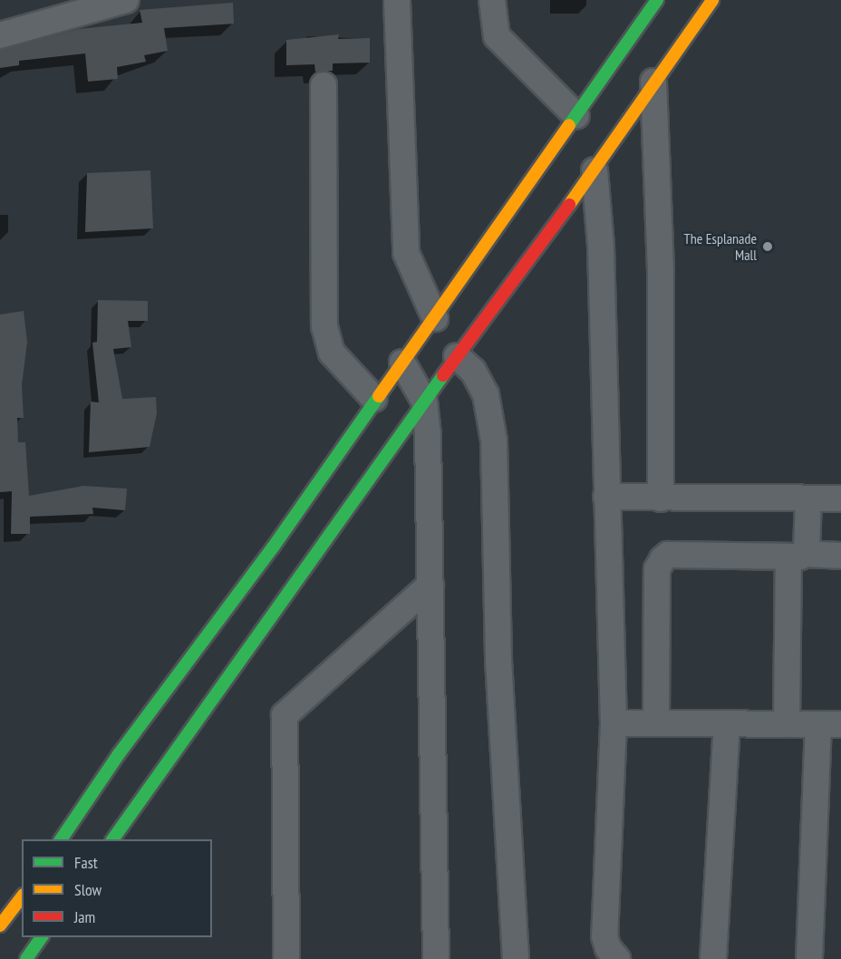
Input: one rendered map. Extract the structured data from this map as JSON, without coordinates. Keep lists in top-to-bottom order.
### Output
{
  "places": ["The Esplanade Mall"],
  "legend": ["Fast", "Slow", "Jam"]
}
